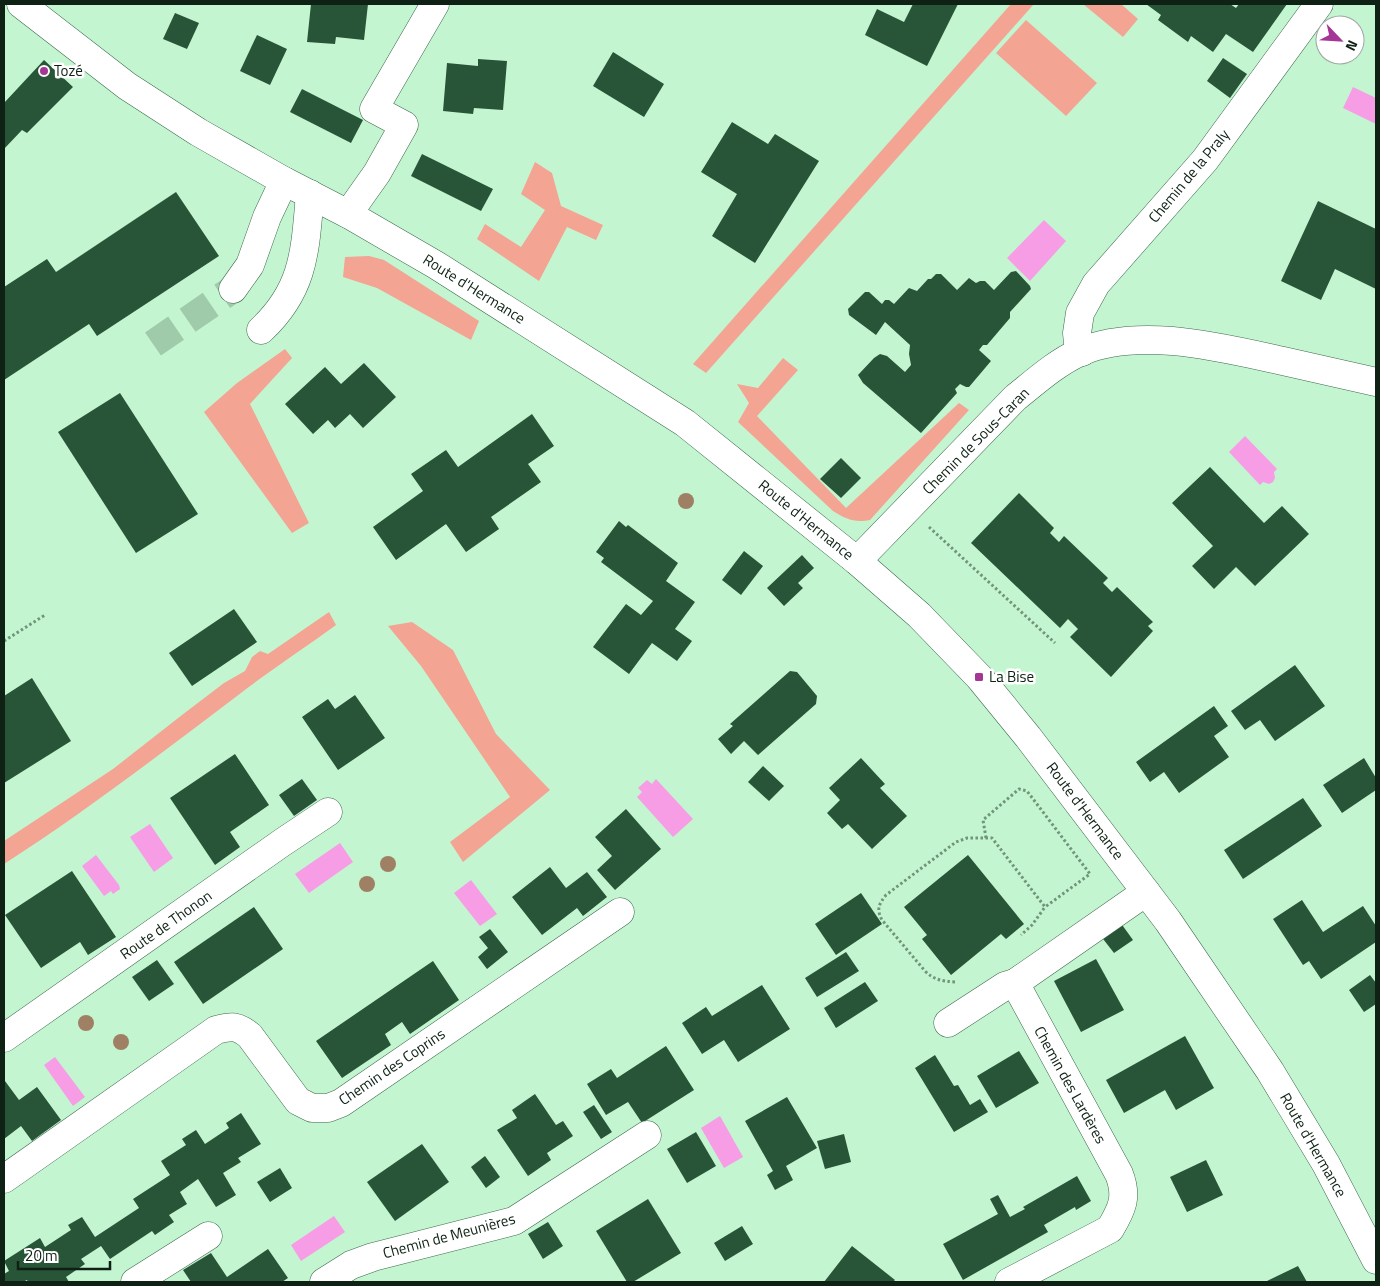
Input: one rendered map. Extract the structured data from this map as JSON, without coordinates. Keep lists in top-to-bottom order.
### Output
{
  "streets": {
    "street": [
      "Chemin de la Praly",
      "Route d'Hermance",
      "Chemin de Sous-Caran",
      "Route de Thonon",
      "Chemin des Coprins",
      "Chemin des Lardères",
      "Chemin de Meunières"
    ]
  },
  "crossings": [
    ["Chemin de la Praly", "Chemin de Sous-Caran"],
    ["Route d'Hermance", "Chemin de Sous-Caran"]
  ],
  "places": {
    "other": ["Tozé"],
    "transit": ["La Bise"]
  },
  "scale_bar": "20 m",
  "north": "bottom right"
}
